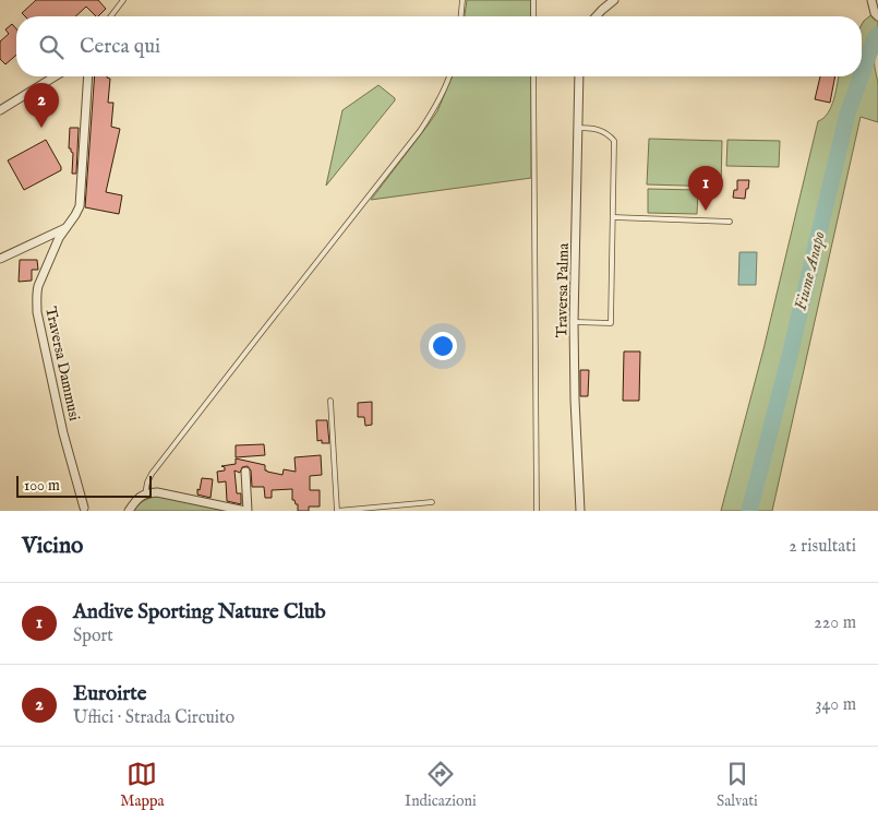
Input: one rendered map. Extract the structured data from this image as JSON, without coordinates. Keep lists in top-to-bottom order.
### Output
{
  "streets": {
    "street": ["Traversa Palma", "Traversa Dammusi"]
  },
  "water": ["Fiume Anapo"],
  "scale_bar": "100 m",
  "page": {
    "search": "Cerca qui",
    "pins": ["2", "1"],
    "scale": "100 m",
    "heading": ["Vicino", "2 risultati"],
    "list": [
      {
        "mark": "1",
        "name": "Andive Sporting Nature Club",
        "note": "Sport",
        "value": "220 m"
      },
      {
        "mark": "2",
        "name": "Euroirte",
        "note": "Uffici · Strada Circuito",
        "value": "340 m"
      }
    ],
    "nav": ["Mappa", "Indicazioni", "Salvati"]
  }
}
